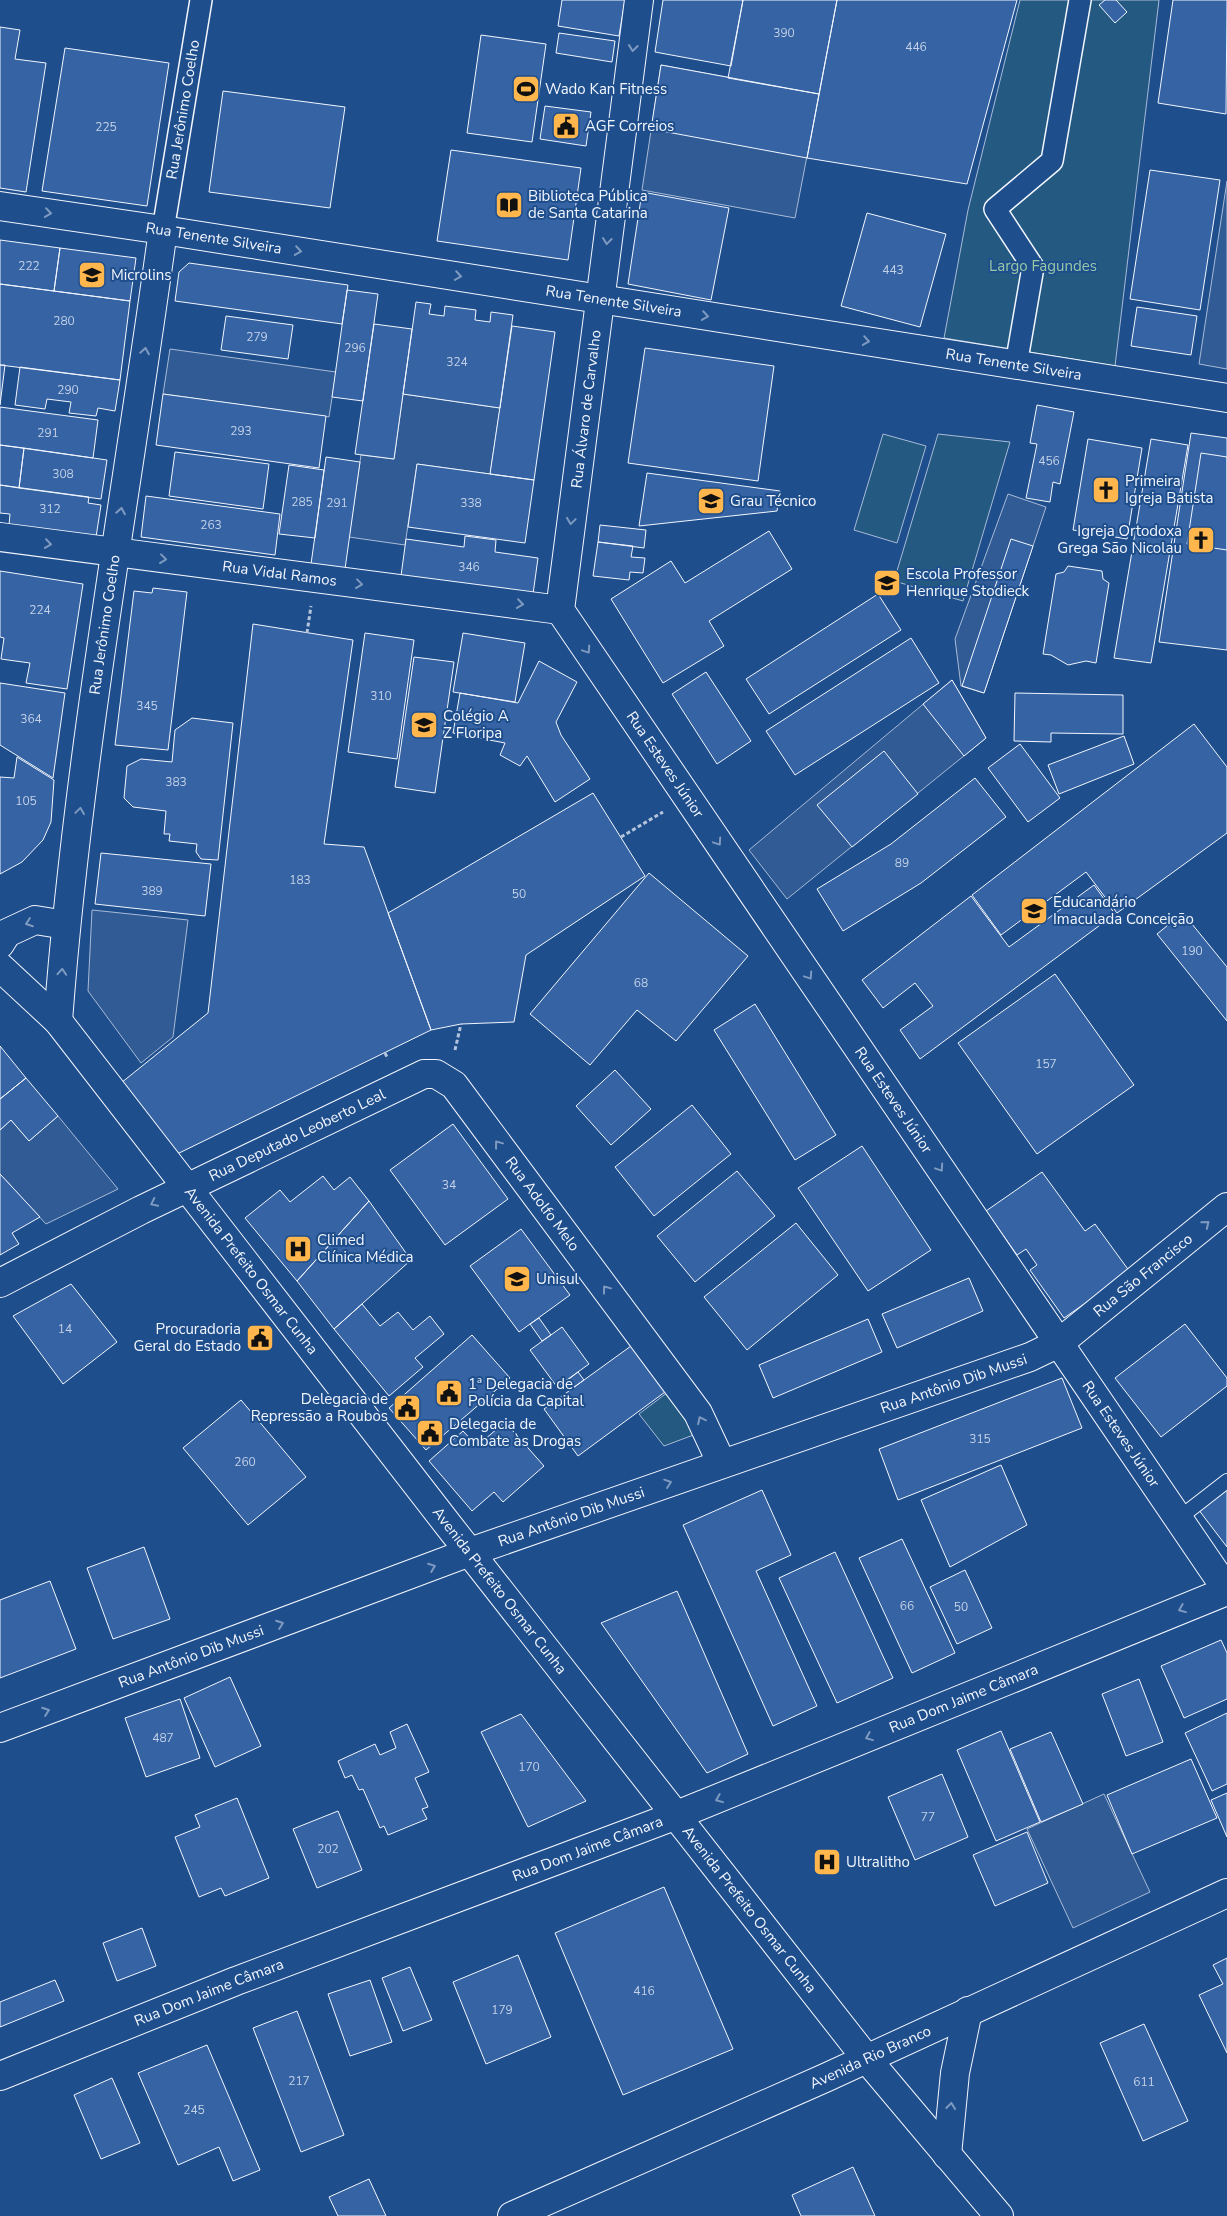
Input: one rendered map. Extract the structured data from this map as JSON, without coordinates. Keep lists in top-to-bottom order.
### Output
{
  "streets": {
    "street": [
      "Rua Jerônimo Coelho",
      "Rua Tenente Silveira",
      "Rua Álvaro de Carvalho",
      "Rua Vidal Ramos",
      "Rua Esteves Júnior",
      "Rua Deputado Leoberto Leal",
      "Rua Adolfo Melo",
      "Avenida Prefeito Osmar Cunha",
      "Rua São Francisco",
      "Rua Antônio Dib Mussi",
      "Rua Dom Jaime Câmara",
      "Avenida Rio Branco"
    ]
  },
  "crossings": [
    ["Rua Jerônimo Coelho", "Rua Tenente Silveira"],
    ["Rua Jerônimo Coelho", "Rua Vidal Ramos"],
    ["Rua Jerônimo Coelho", "Avenida Prefeito Osmar Cunha"],
    ["Rua Tenente Silveira", "Rua Álvaro de Carvalho"],
    ["Rua Álvaro de Carvalho", "Rua Vidal Ramos"],
    ["Rua Álvaro de Carvalho", "Rua Esteves Júnior"],
    ["Rua Vidal Ramos", "Rua Esteves Júnior"],
    ["Rua Esteves Júnior", "Rua São Francisco"],
    ["Rua Esteves Júnior", "Rua Antônio Dib Mussi"],
    ["Rua Esteves Júnior", "Rua Dom Jaime Câmara"],
    ["Rua Deputado Leoberto Leal", "Rua Adolfo Melo"],
    ["Rua Deputado Leoberto Leal", "Avenida Prefeito Osmar Cunha"],
    ["Rua Adolfo Melo", "Rua Antônio Dib Mussi"],
    ["Avenida Prefeito Osmar Cunha", "Rua Antônio Dib Mussi"],
    ["Avenida Prefeito Osmar Cunha", "Rua Dom Jaime Câmara"],
    ["Avenida Prefeito Osmar Cunha", "Avenida Rio Branco"],
    ["Rua São Francisco", "Rua Antônio Dib Mussi"]
  ],
  "one_way": [
    "Rua Jerônimo Coelho",
    "Rua Tenente Silveira",
    "Rua Álvaro de Carvalho",
    "Rua Vidal Ramos",
    "Rua Esteves Júnior",
    "Rua Deputado Leoberto Leal",
    "Rua Adolfo Melo",
    "Rua São Francisco",
    "Rua Antônio Dib Mussi",
    "Rua Dom Jaime Câmara"
  ],
  "parks": ["Largo Fagundes"],
  "places": {
    "sports": ["Wado Kan Fitness"],
    "public building": [
      "AGF Correios",
      "Procuradoria Geral do Estado",
      "1ª Delegacia de Polícia da Capital",
      "Delegacia de Repressão a Roubos",
      "Delegacia de Combate às Drogas"
    ],
    "library": ["Biblioteca Pública de Santa Catarina"],
    "school or university": [
      "Microlins",
      "Grau Técnico",
      "Escola Professor Henrique Stodieck",
      "Colégio A Z Floripa",
      "Educandário Imaculada Conceição",
      "Unisul"
    ],
    "church": ["Primeira Igreja Batista", "Igreja Ortodoxa Grega São Nicolau"],
    "hospital": ["Climed Clínica Médica", "Ultralitho"]
  },
  "house_numbers": [
    "390",
    "446",
    "225",
    "222",
    "443",
    "280",
    "279",
    "296",
    "324",
    "290",
    "293",
    "291",
    "456",
    "308",
    "285",
    "291",
    "338",
    "312",
    "263",
    "346",
    "224",
    "310",
    "345",
    "364",
    "383",
    "105",
    "89",
    "183",
    "389",
    "50",
    "190",
    "68",
    "157",
    "34",
    "14",
    "315",
    "260",
    "66",
    "50",
    "487",
    "170",
    "77",
    "202",
    "416",
    "179",
    "217",
    "611",
    "245"
  ]
}
